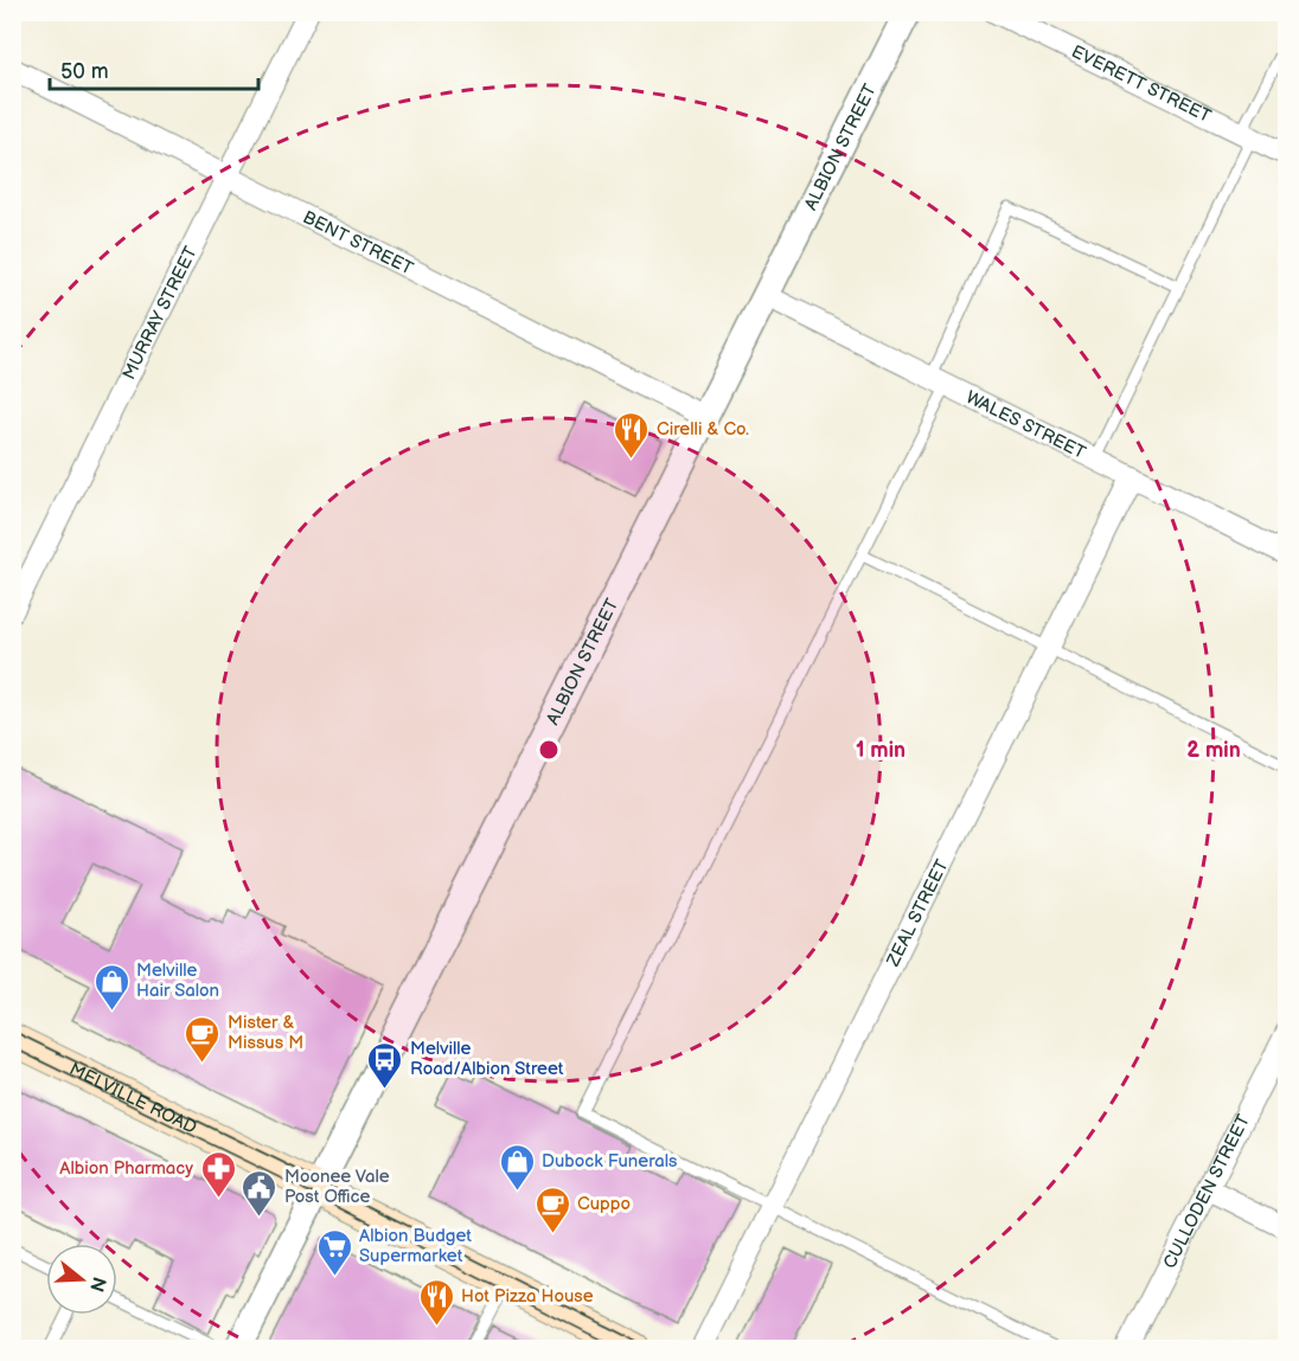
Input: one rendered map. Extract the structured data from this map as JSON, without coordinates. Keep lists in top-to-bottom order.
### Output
{
  "streets": {
    "main road": ["MELVILLE ROAD"],
    "street": [
      "EVERETT STREET",
      "ALBION STREET",
      "BENT STREET",
      "MURRAY STREET",
      "WALES STREET",
      "ZEAL STREET",
      "CULLODEN STREET"
    ]
  },
  "crossings": [
    ["ALBION STREET", "BENT STREET"],
    ["ALBION STREET", "WALES STREET"],
    ["ALBION STREET", "MELVILLE ROAD"],
    ["BENT STREET", "MURRAY STREET"],
    ["WALES STREET", "ZEAL STREET"]
  ],
  "places": {
    "restaurant": ["Cirelli & Co.", "Hot Pizza House"],
    "shop": ["Melville Hair Salon", "Dubock Funerals"],
    "cafe": ["Mister & Missus M", "Cuppo"],
    "bus stop": ["Melville Road/Albion Street"],
    "pharmacy": ["Albion Pharmacy"],
    "public building": ["Moonee Vale Post Office"],
    "supermarket": ["Albion Budget Supermarket"]
  },
  "scale_bar": "50 m",
  "north": "right",
  "rings": ["1 min", "2 min"]
}
